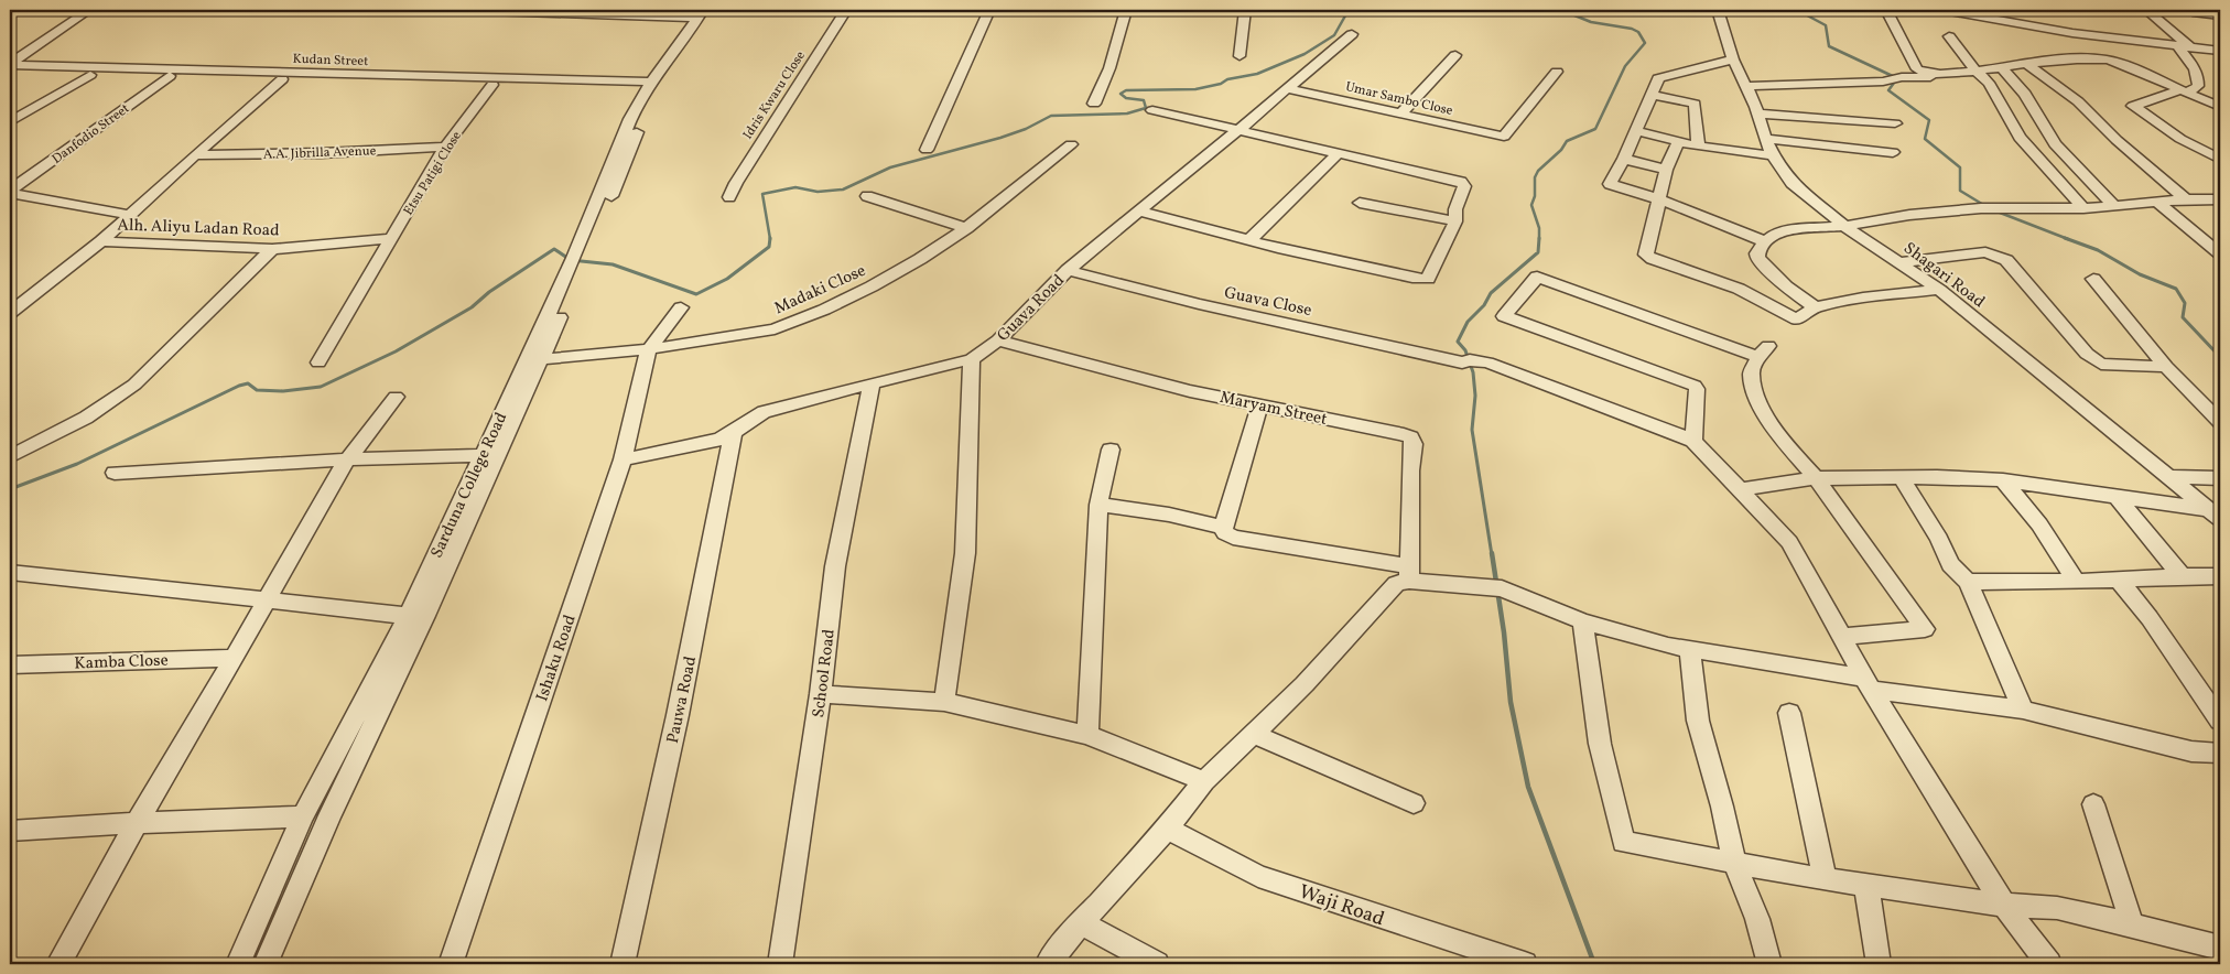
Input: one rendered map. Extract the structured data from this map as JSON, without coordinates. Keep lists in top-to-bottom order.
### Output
{
  "streets": {
    "street": [
      "Kudan Street",
      "Idris Kwaru Close",
      "Umar Sambo Close",
      "Danfodio Street",
      "A.A. Jibrilla Avenue",
      "Etsu Patigi Close",
      "Alh. Aliyu Ladan Road",
      "Shagari Road",
      "Madaki Close",
      "Guava Close",
      "Guava Road",
      "Maryam Street",
      "Sarduna College Road",
      "Ishaku Road",
      "Kamba Close",
      "School Road",
      "Pauwa Road",
      "Waji Road"
    ]
  },
  "crossings": [
    ["Kudan Street", "Sarduna College Road"],
    ["Umar Sambo Close", "Guava Road"],
    ["A.A. Jibrilla Avenue", "Etsu Patigi Close"],
    ["Etsu Patigi Close", "Alh. Aliyu Ladan Road"],
    ["Madaki Close", "Sarduna College Road"],
    ["Madaki Close", "Ishaku Road"],
    ["Guava Close", "Guava Road"],
    ["Guava Road", "Maryam Street"]
  ]
}
